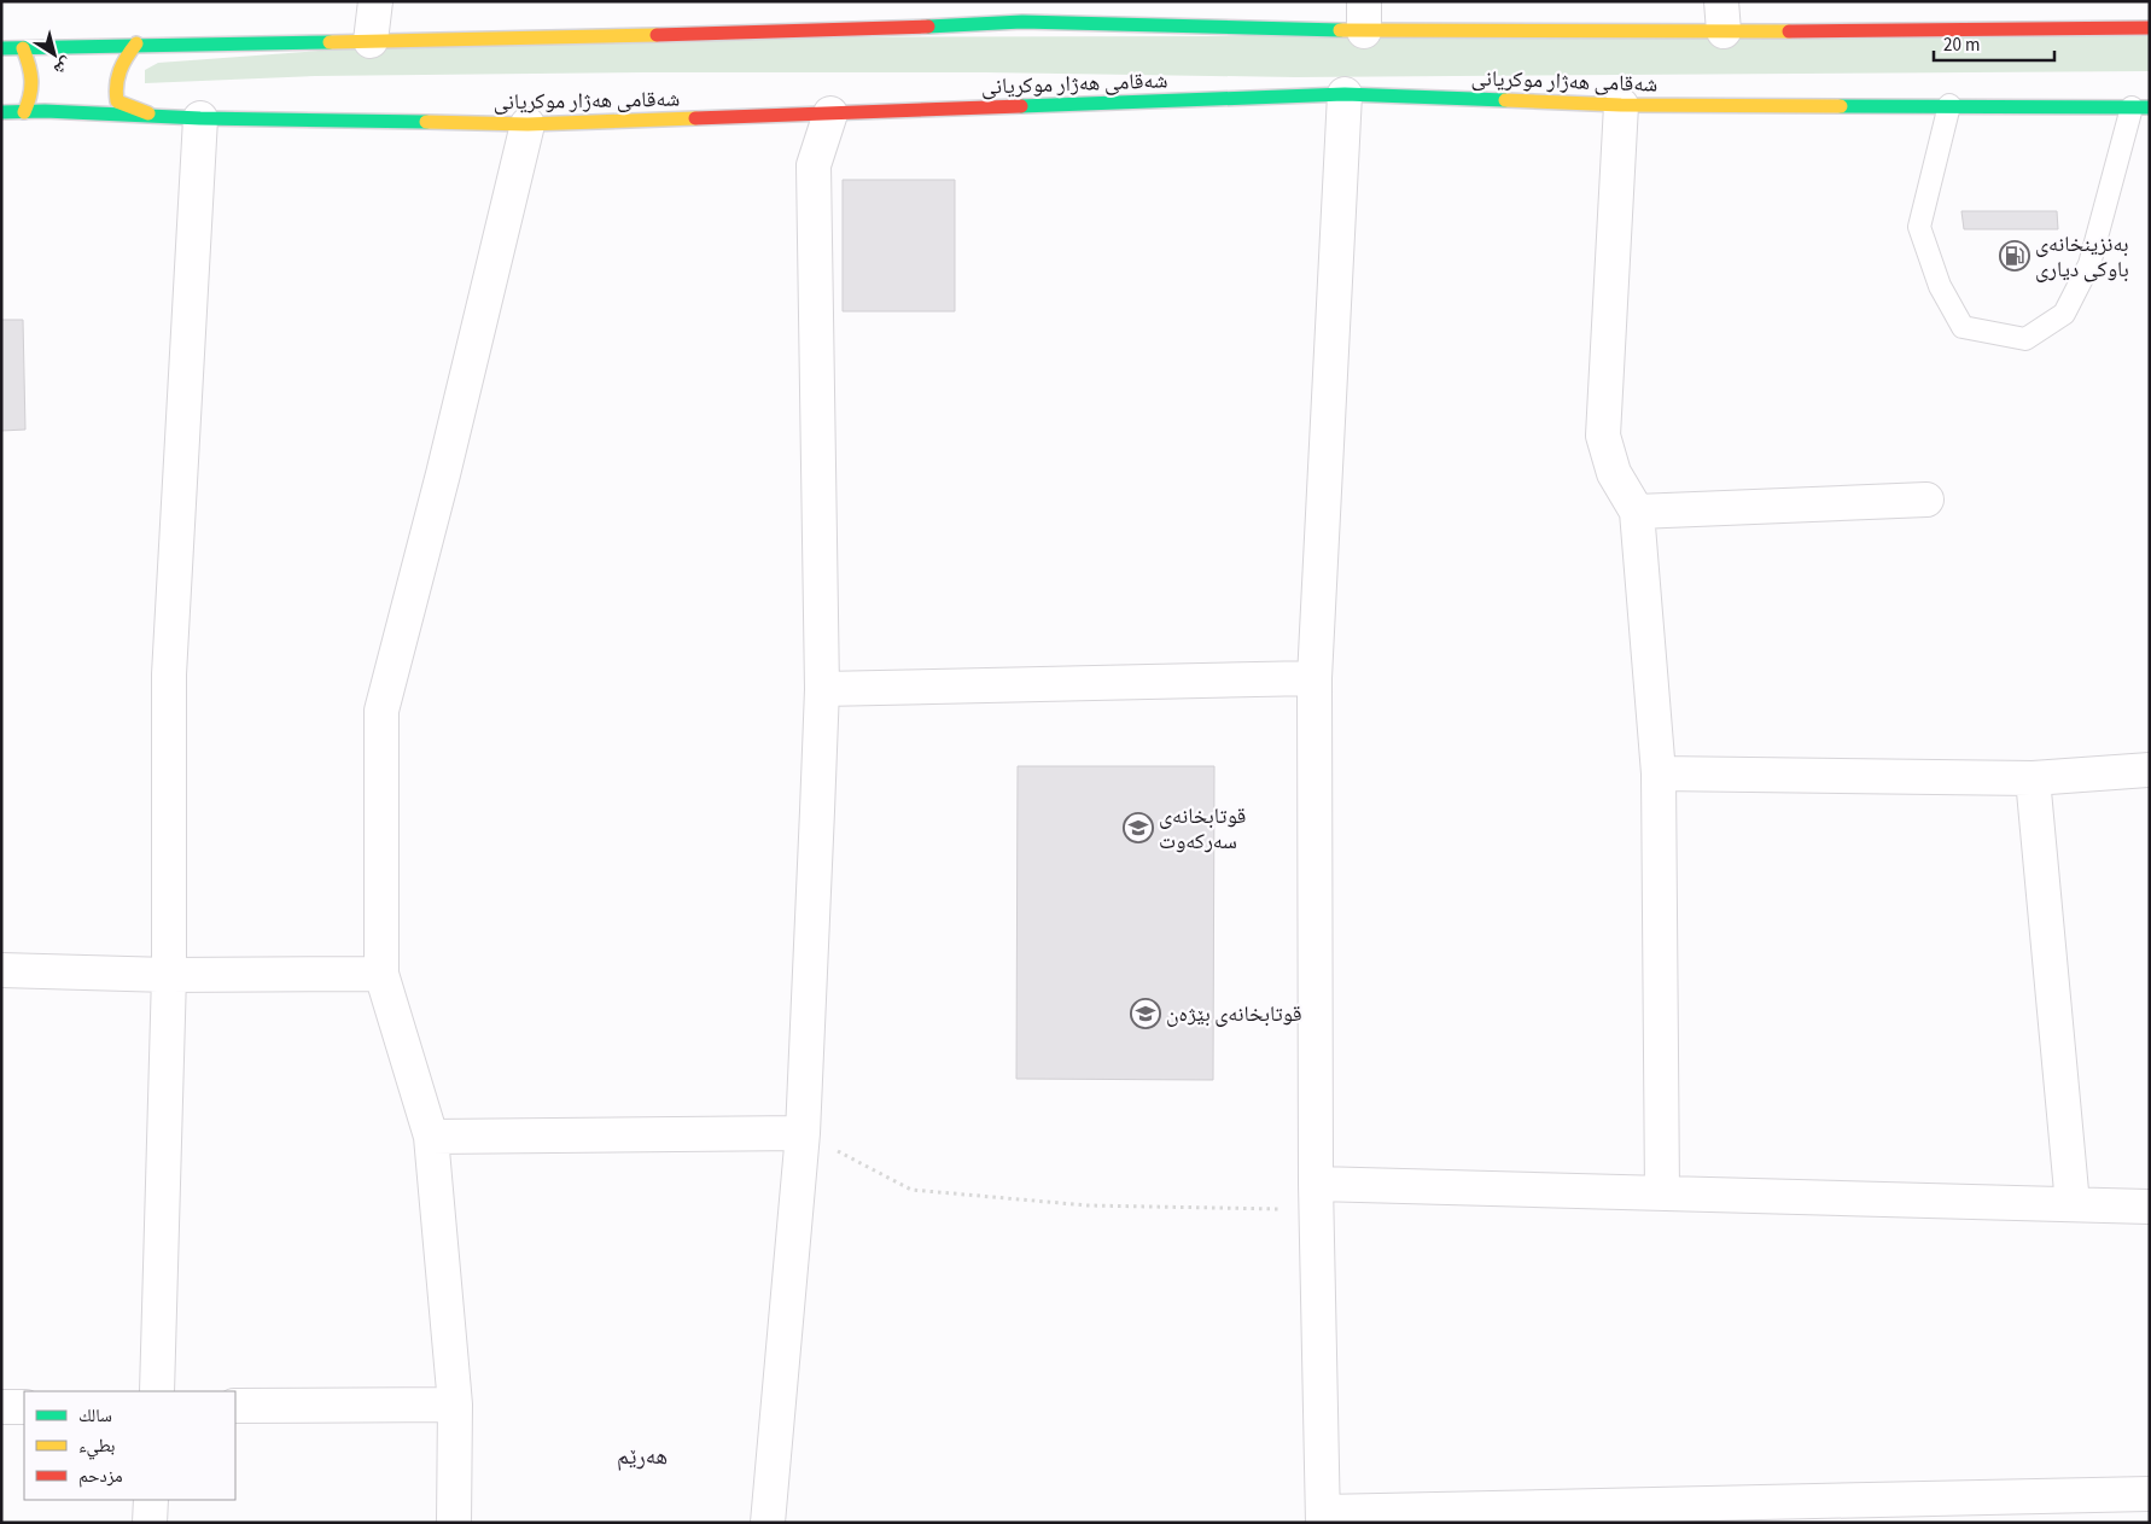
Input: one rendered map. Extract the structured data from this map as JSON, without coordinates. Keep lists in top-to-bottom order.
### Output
{
  "streets": {
    "highway": ["شەقامی ھەژار موکریانی"]
  },
  "districts": ["ھەرێم"],
  "places": {
    "fuel station": ["بەنزینخانەی باوکی دیاری"],
    "school or university": ["قوتابخانەی سەرکەوت", "قوتابخانەی بێژەن"]
  },
  "legend": ["سالك", "بطيء", "مزدحم"],
  "scale_bar": "20 m",
  "north": "bottom right"
}
